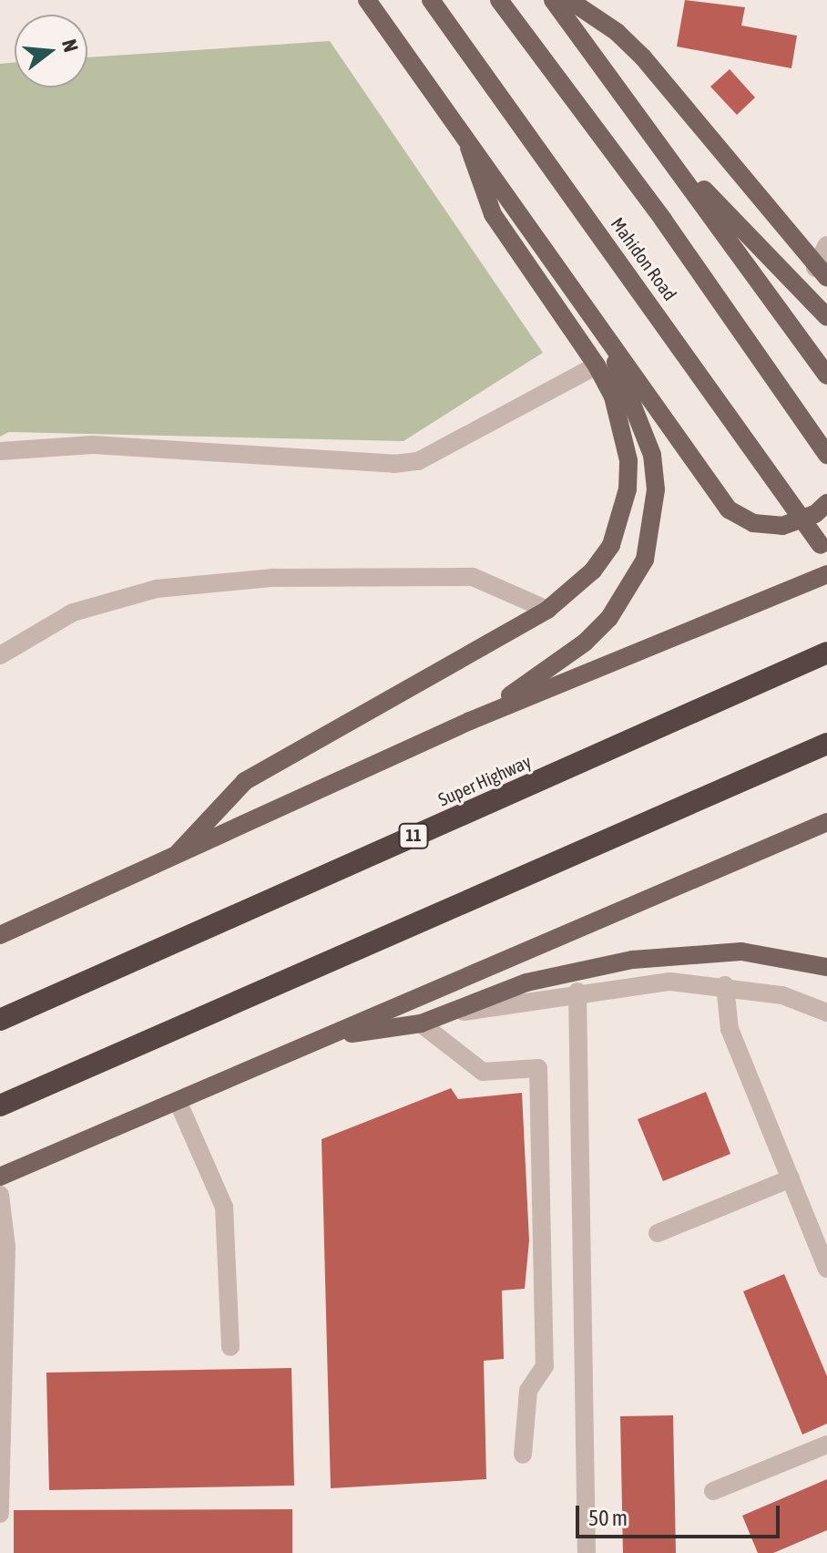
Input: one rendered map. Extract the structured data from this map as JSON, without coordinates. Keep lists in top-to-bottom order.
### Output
{
  "streets": {
    "highway": ["Super Highway", "11"],
    "main road": ["Mahidon Road"]
  },
  "scale_bar": "50 m",
  "north": "right"
}
